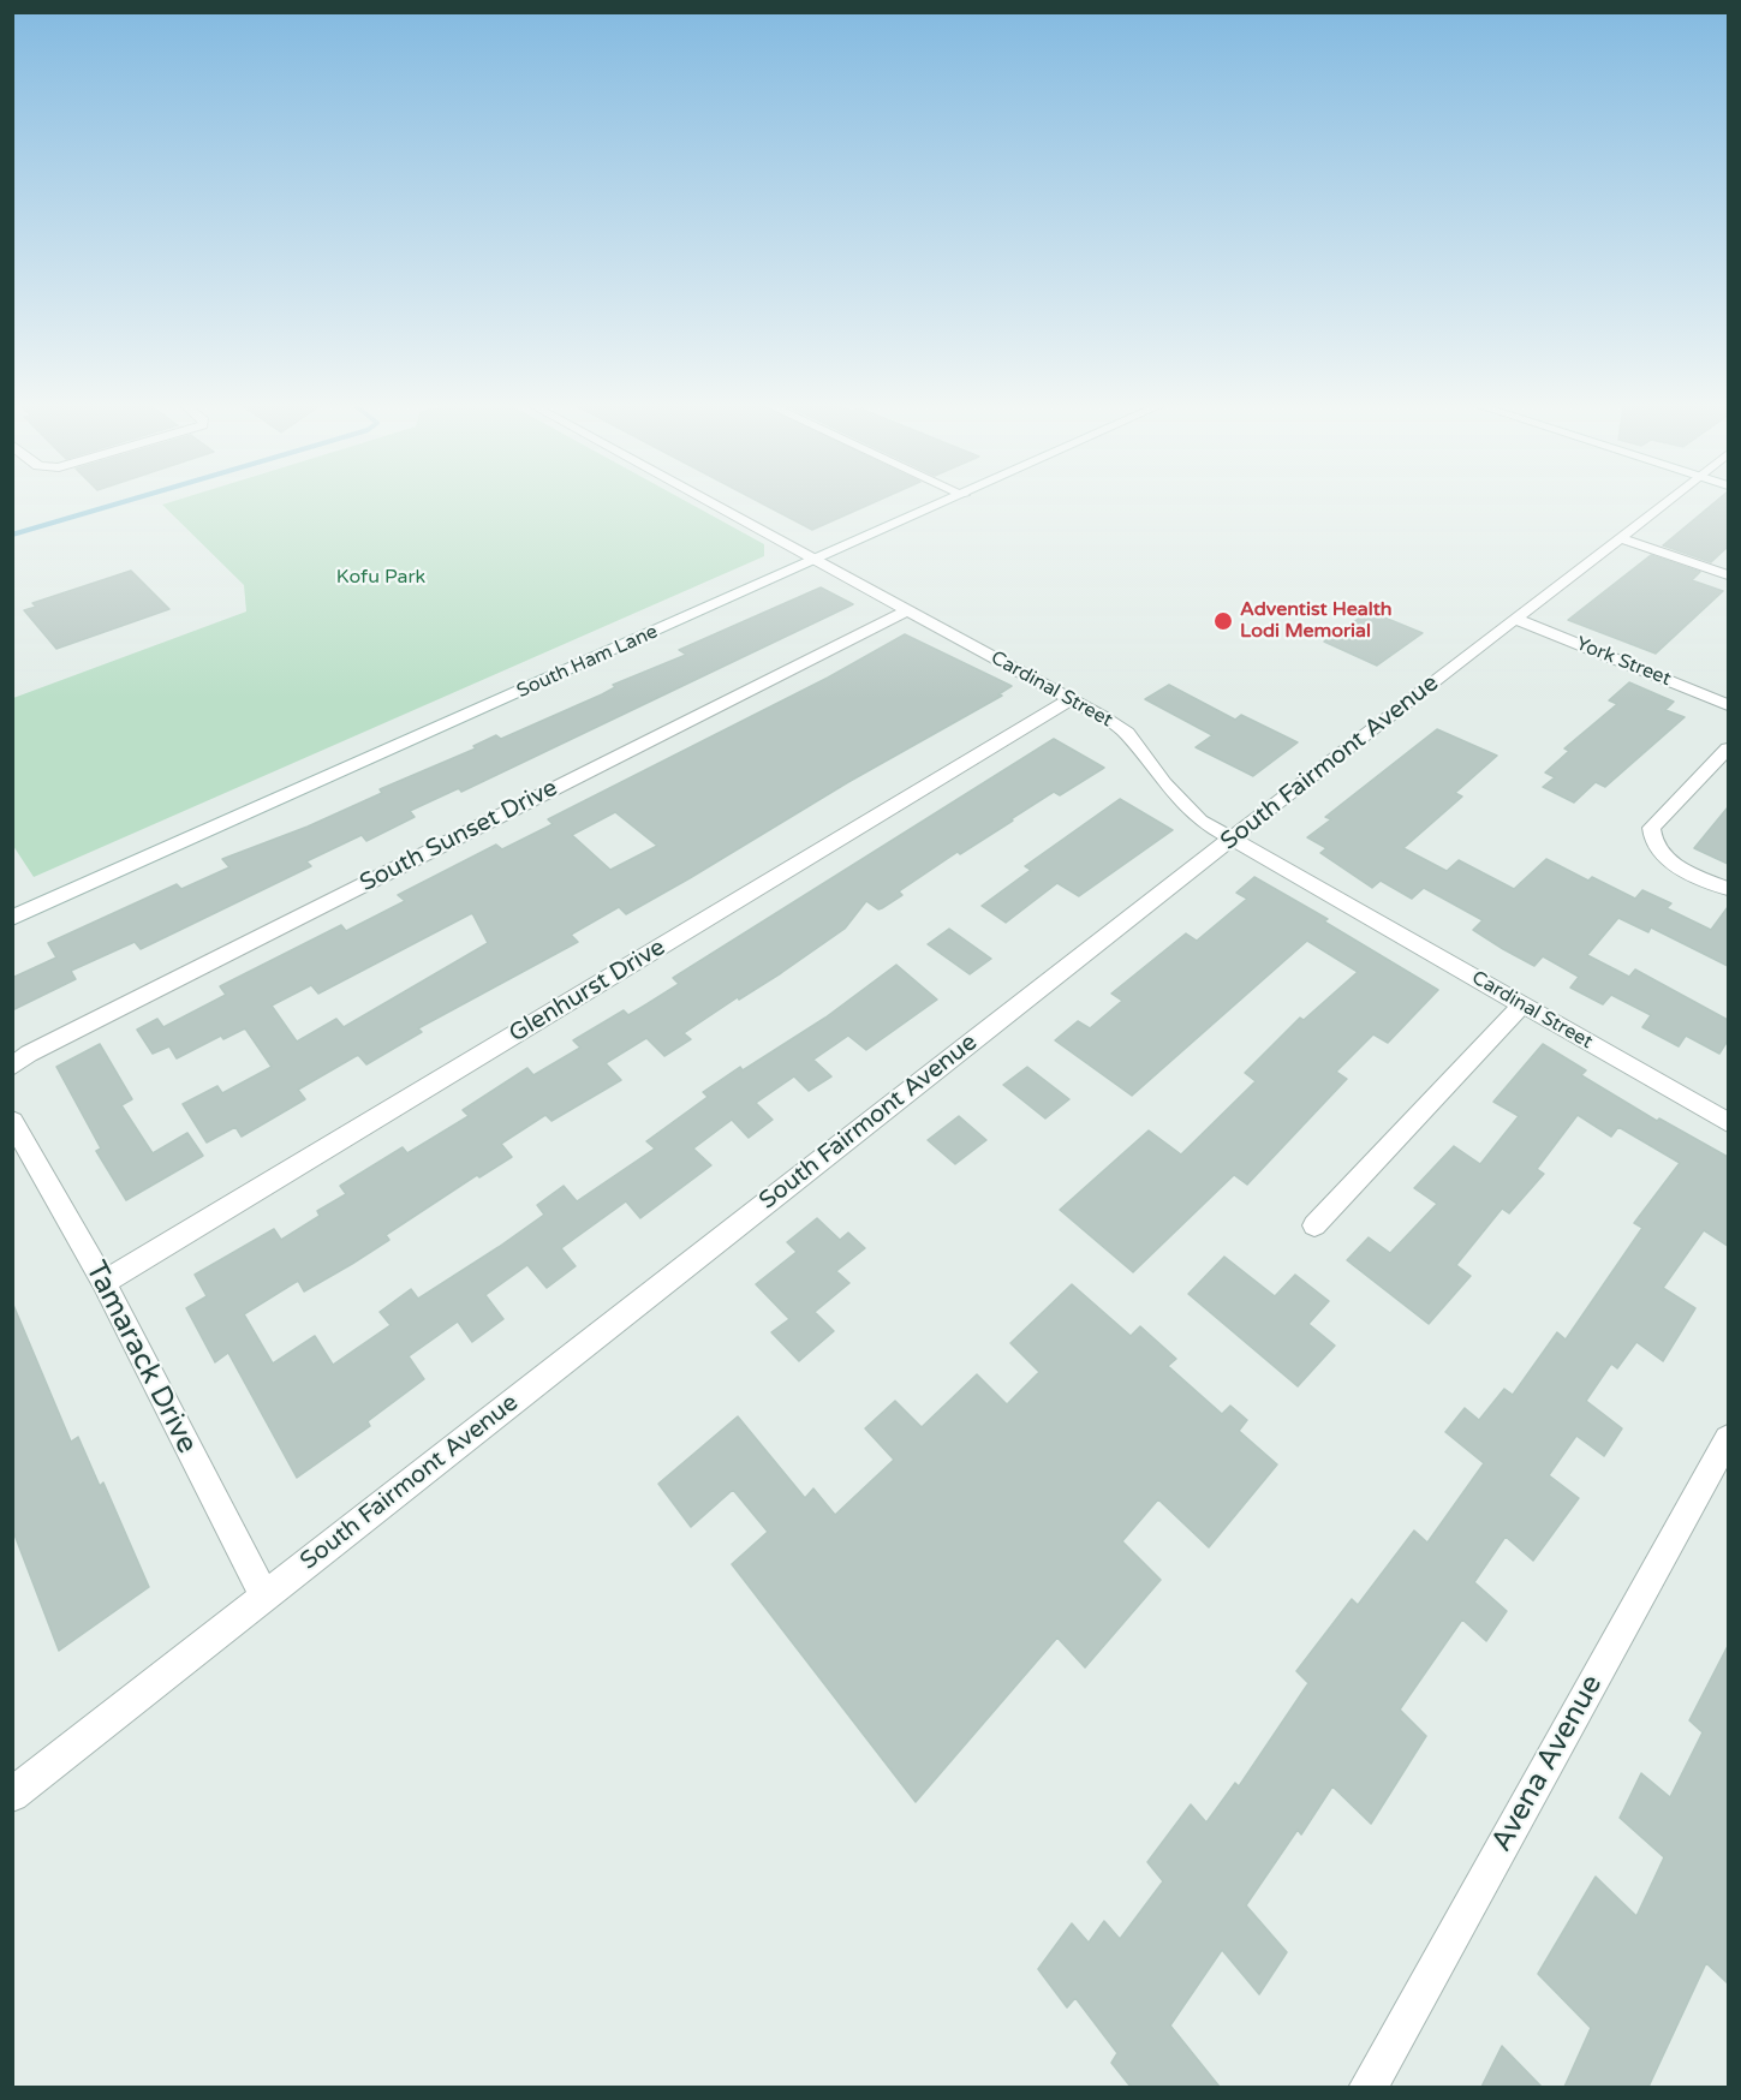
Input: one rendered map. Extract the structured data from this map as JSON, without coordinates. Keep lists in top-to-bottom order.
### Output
{
  "streets": {
    "street": [
      "South Ham Lane",
      "York Street",
      "Cardinal Street",
      "South Fairmont Avenue",
      "South Sunset Drive",
      "Glenhurst Drive",
      "Tamarack Drive",
      "Avena Avenue"
    ]
  },
  "crossings": [
    ["South Ham Lane", "Cardinal Street"],
    ["York Street", "South Fairmont Avenue"],
    ["Cardinal Street", "South Fairmont Avenue"],
    ["Cardinal Street", "South Sunset Drive"],
    ["Cardinal Street", "Glenhurst Drive"],
    ["South Fairmont Avenue", "Tamarack Drive"],
    ["Glenhurst Drive", "Tamarack Drive"]
  ],
  "parks": ["Kofu Park"],
  "places": ["Adventist Health Lodi Memorial"]
}
